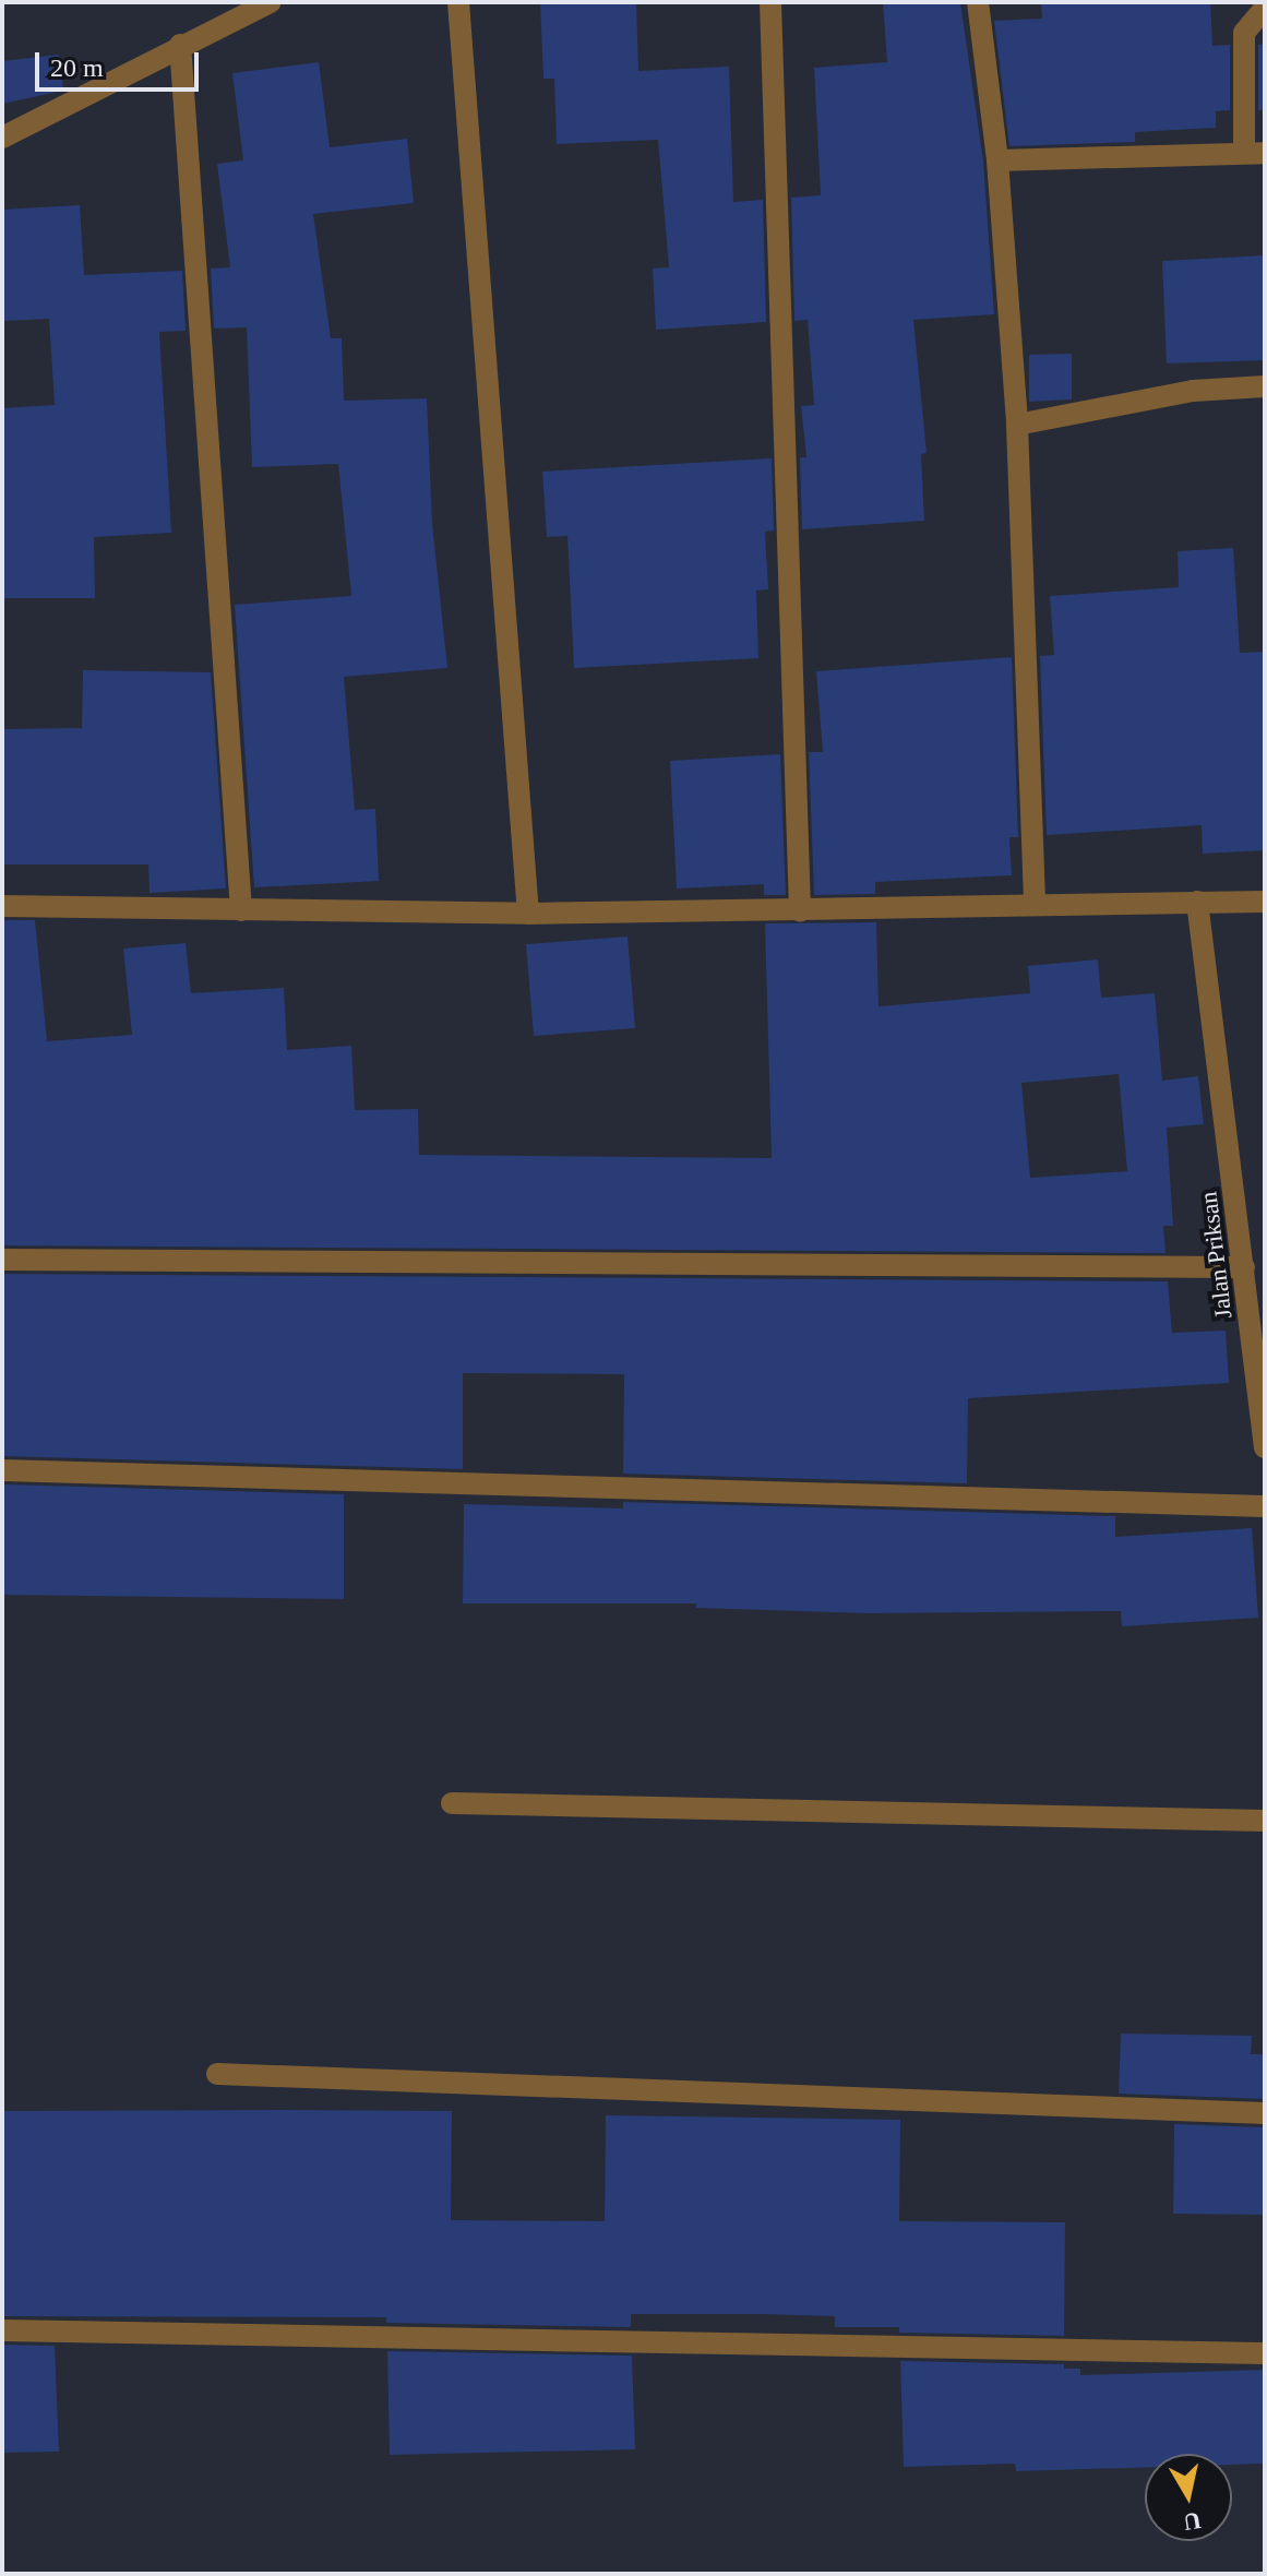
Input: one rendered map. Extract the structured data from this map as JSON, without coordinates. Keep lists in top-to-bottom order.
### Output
{
  "streets": {
    "street": ["Jalan Priksan"]
  },
  "scale_bar": "20 m",
  "north": "bottom"
}
